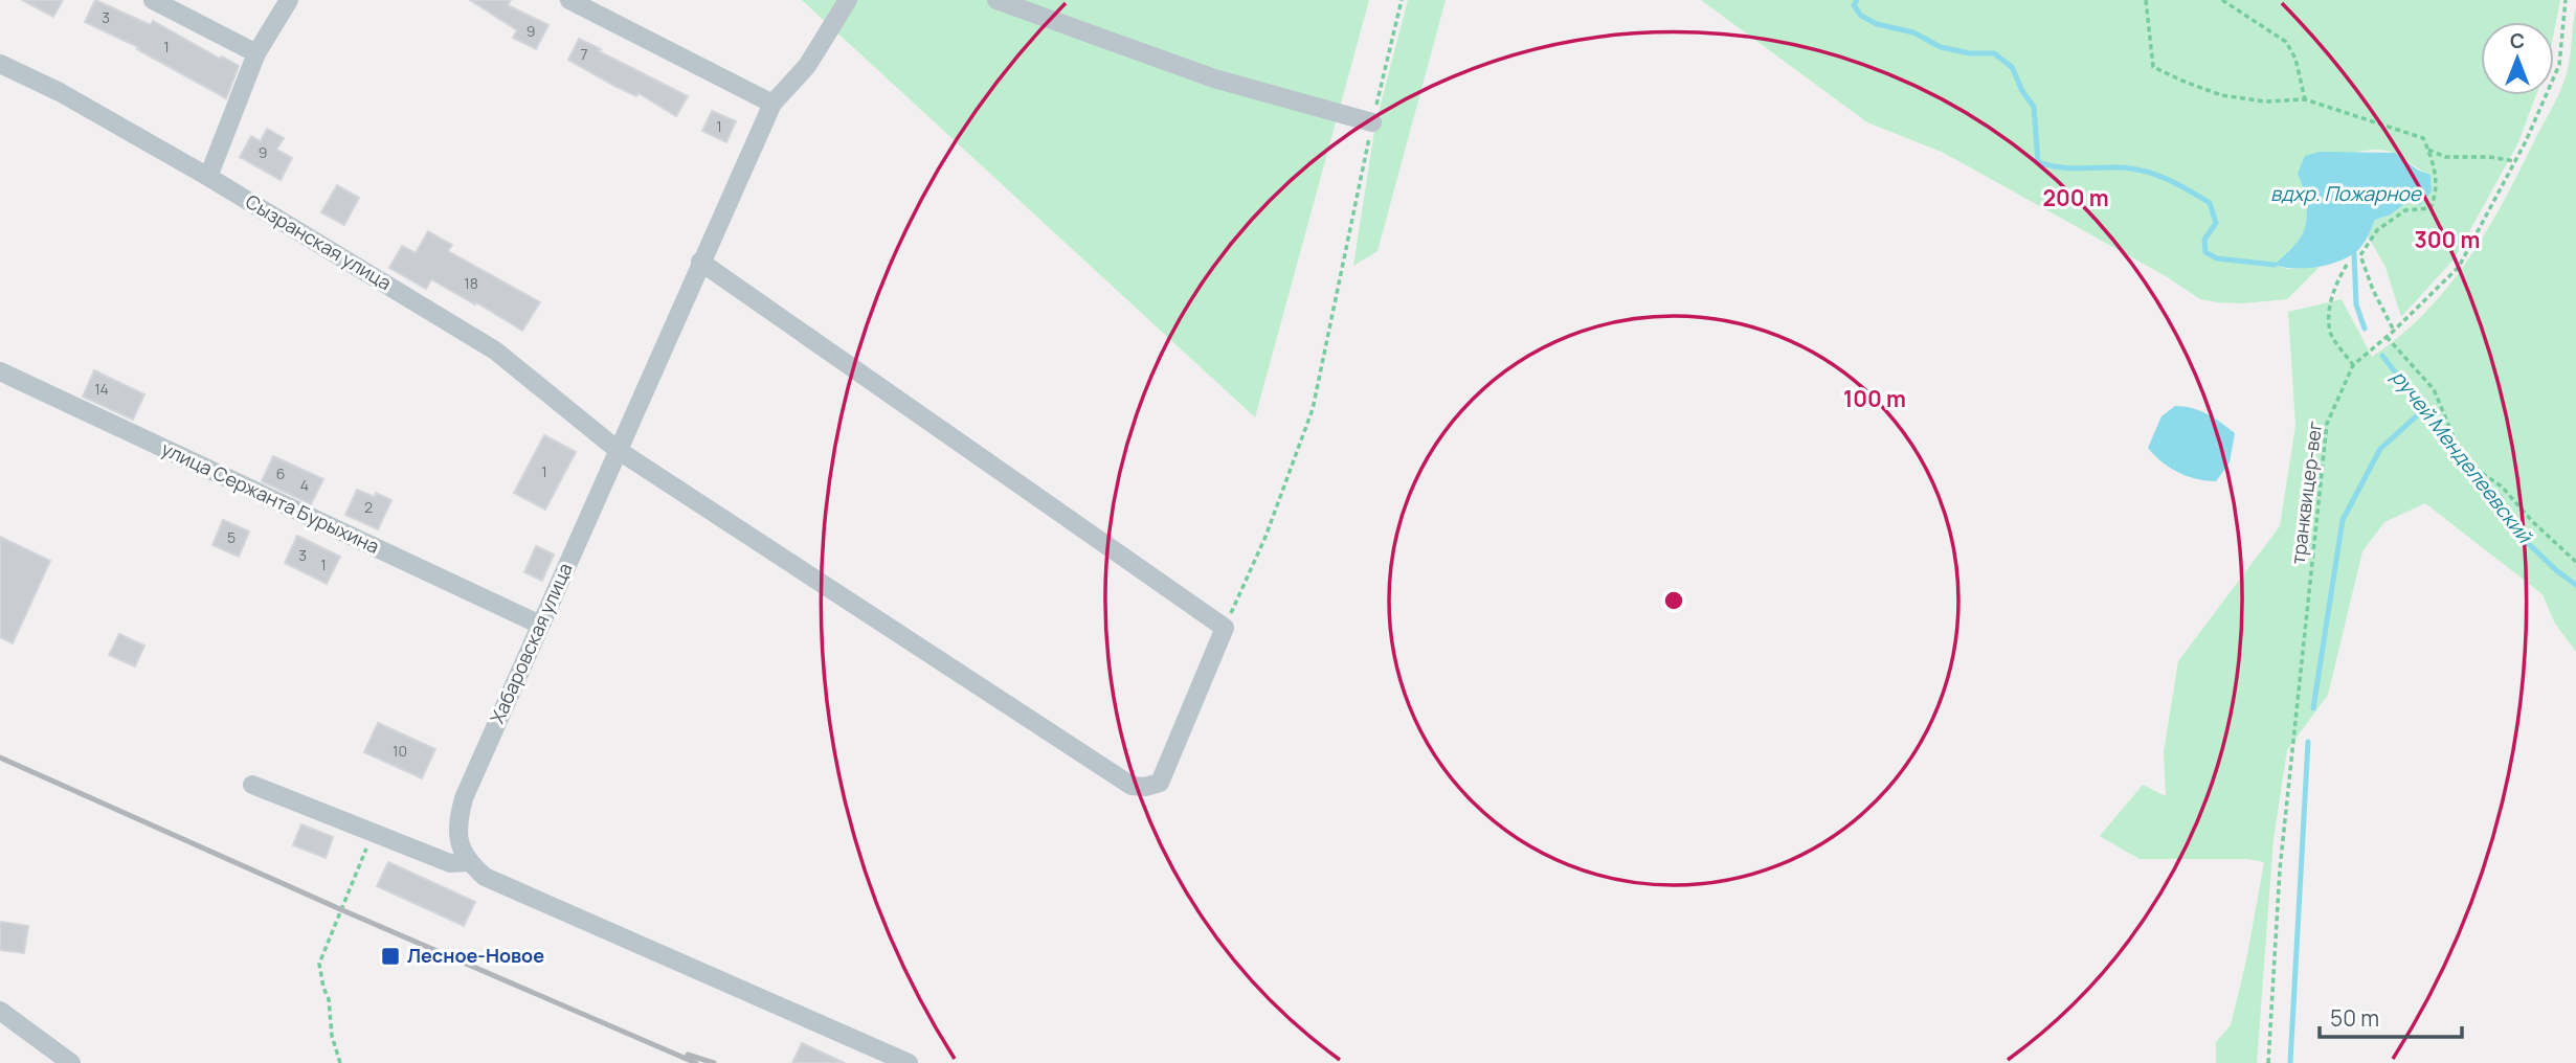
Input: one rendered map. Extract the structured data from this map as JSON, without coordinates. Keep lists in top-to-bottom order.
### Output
{
  "streets": {
    "street": ["Сызранская улица", "улица Сержанта Бурыхина", "Хабаровская улица"],
    "path": ["транквицер-вег"]
  },
  "crossings": [
    ["Сызранская улица", "Хабаровская улица"],
    ["улица Сержанта Бурыхина", "Хабаровская улица"]
  ],
  "water": ["вдхр. Пожарное", "ручей Менделеевский"],
  "places": {
    "transit": ["Лесное-Новое"]
  },
  "house_numbers": [
    "3",
    "9",
    "1",
    "7",
    "1",
    "9",
    "18",
    "14",
    "1",
    "6",
    "4",
    "2",
    "5",
    "3",
    "1",
    "10"
  ],
  "scale_bar": "50 m",
  "north": "top",
  "rings": ["200 m", "300 m", "100 m"]
}
